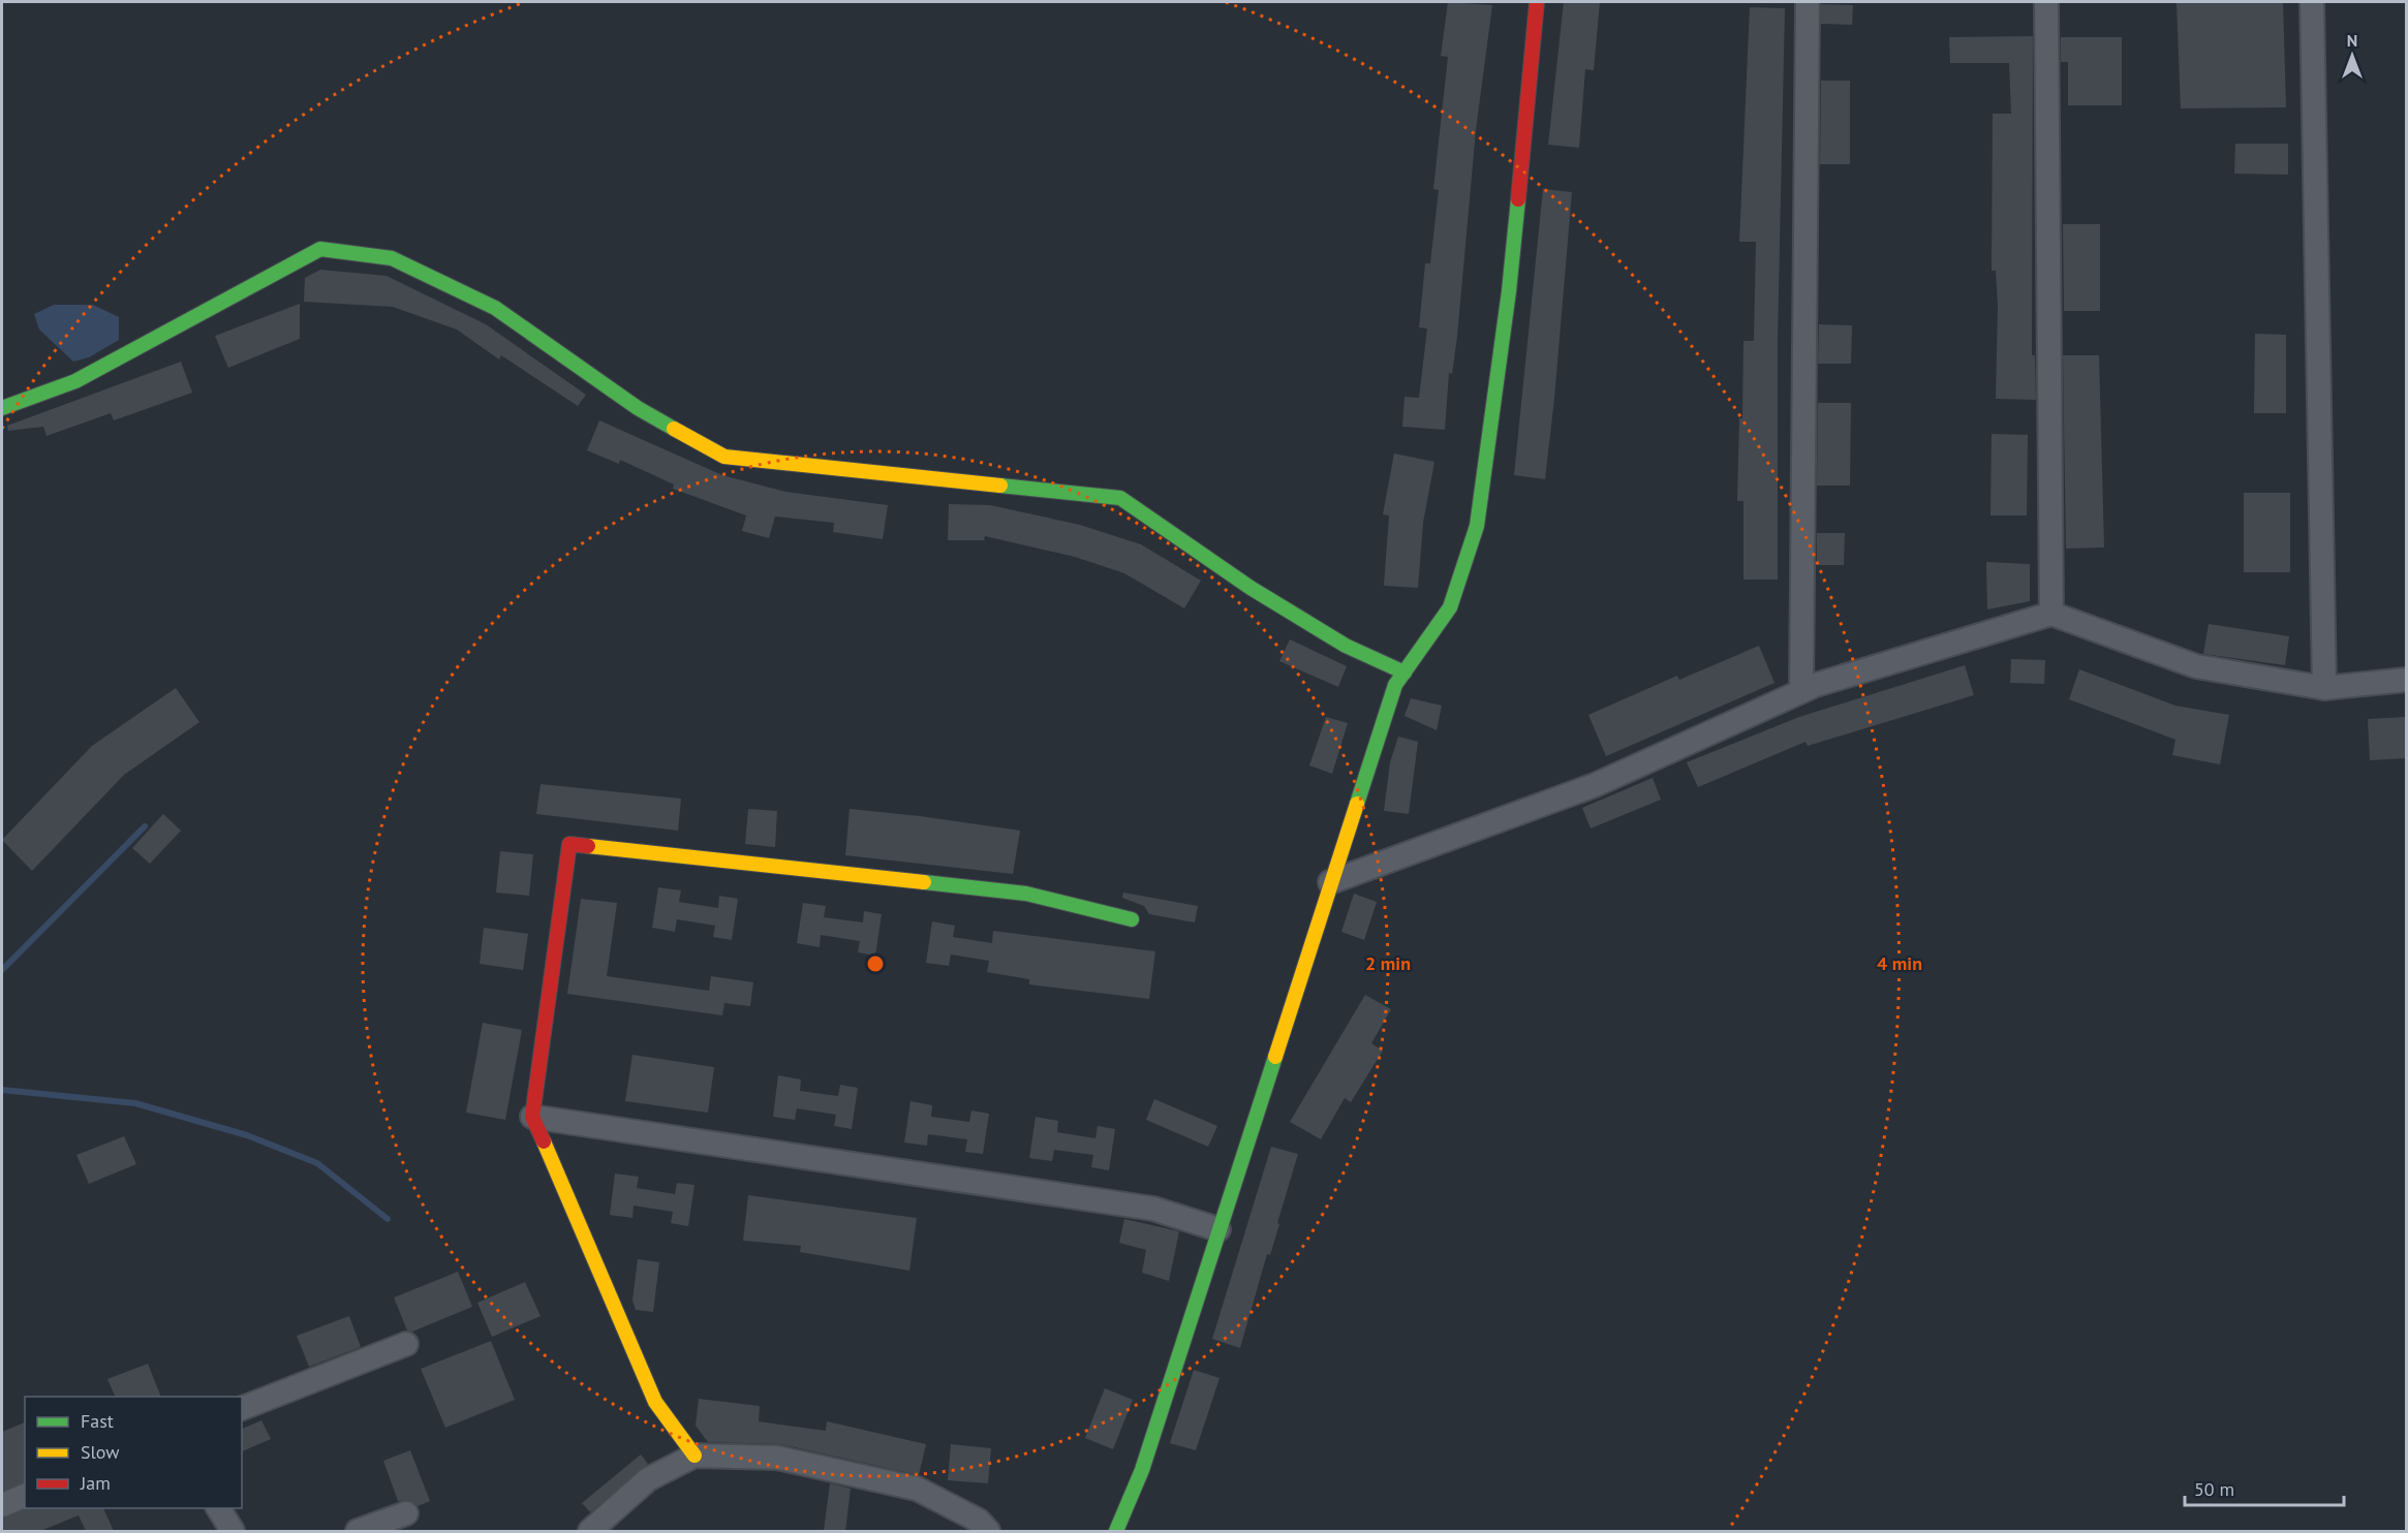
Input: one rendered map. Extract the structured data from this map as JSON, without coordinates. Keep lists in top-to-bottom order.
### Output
{
  "legend": ["Fast", "Slow", "Jam"],
  "scale_bar": "50 m",
  "north": "top",
  "rings": ["2 min", "4 min"]
}
